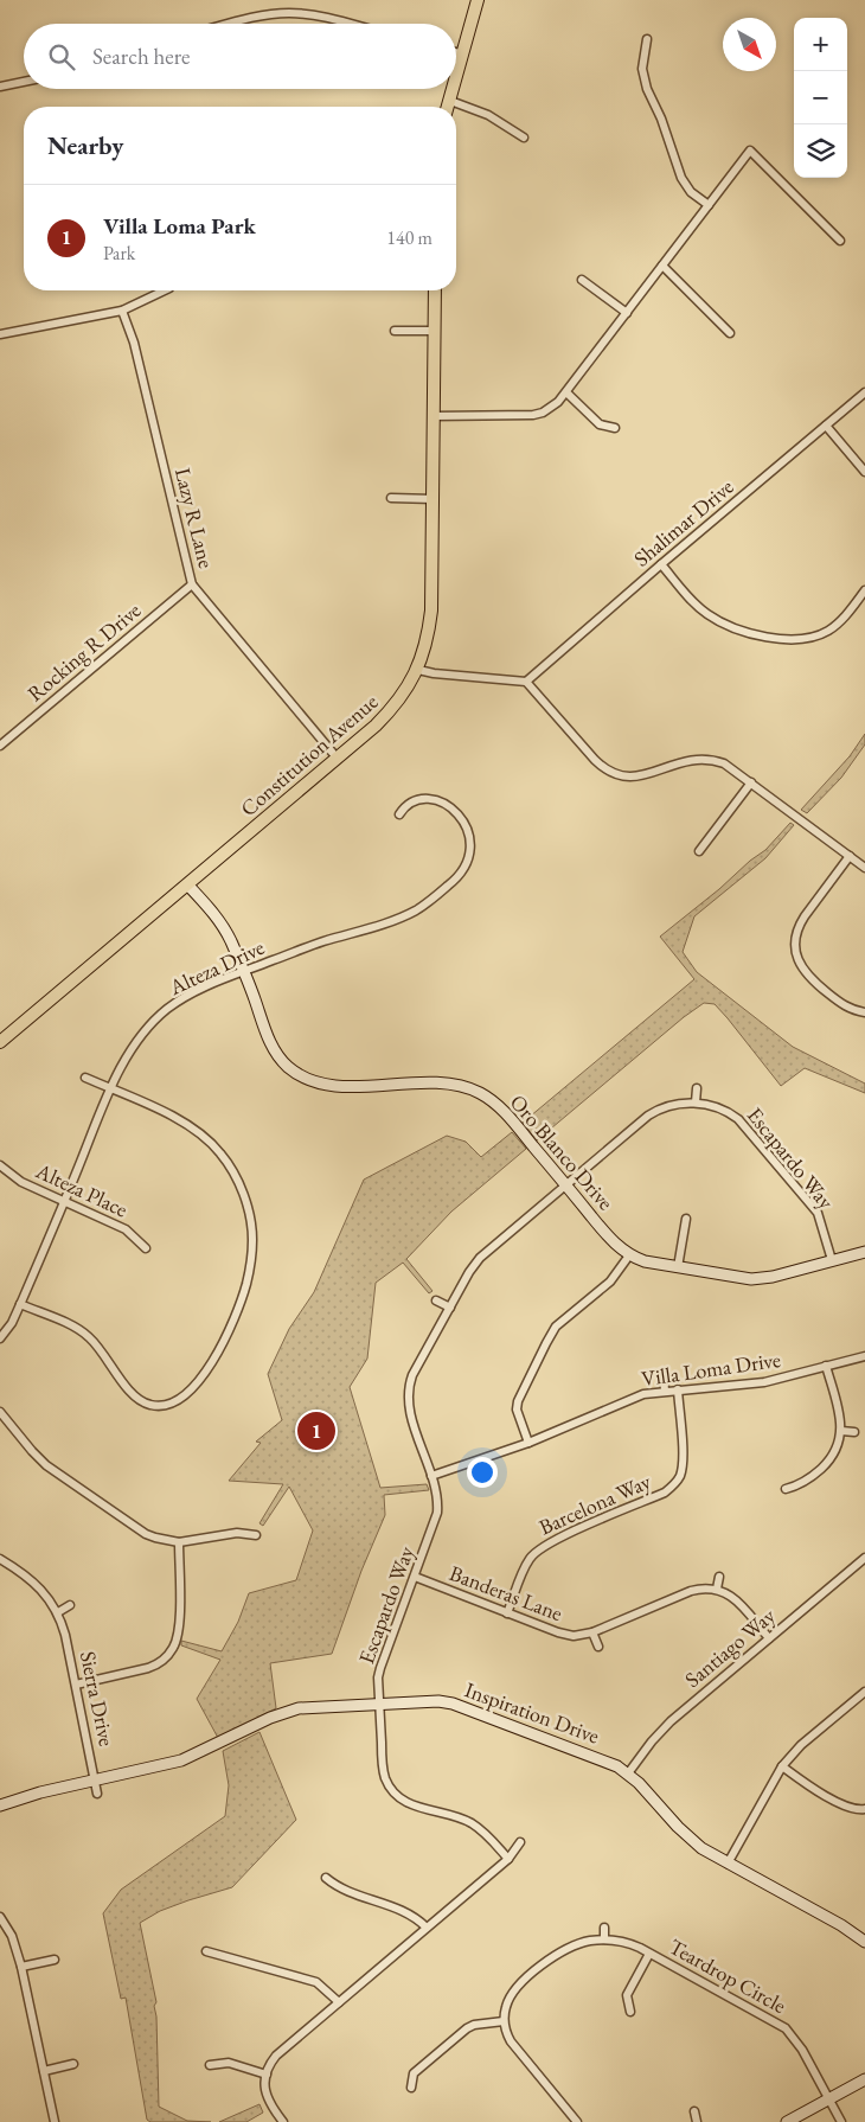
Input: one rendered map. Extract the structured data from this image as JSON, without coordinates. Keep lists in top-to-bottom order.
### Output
{
  "streets": {
    "main road": ["Constitution Avenue"],
    "street": [
      "Lazy R Lane",
      "Shalimar Drive",
      "Rocking R Drive",
      "Alteza Drive",
      "Oro Blanco Drive",
      "Escapardo Way",
      "Alteza Place",
      "Villa Loma Drive",
      "Barcelona Way",
      "Banderas Lane",
      "Santiago Way",
      "Sierra Drive",
      "Inspiration Drive",
      "Teardrop Circle"
    ]
  },
  "crossings": [
    ["Lazy R Lane", "Rocking R Drive"],
    ["Lazy R Lane", "Constitution Avenue"],
    ["Constitution Avenue", "Oro Blanco Drive"],
    ["Alteza Drive", "Oro Blanco Drive"],
    ["Alteza Drive", "Alteza Place"],
    ["Oro Blanco Drive", "Escapardo Way"],
    ["Escapardo Way", "Villa Loma Drive"],
    ["Escapardo Way", "Banderas Lane"],
    ["Escapardo Way", "Inspiration Drive"],
    ["Villa Loma Drive", "Barcelona Way"],
    ["Barcelona Way", "Banderas Lane"],
    ["Santiago Way", "Inspiration Drive"],
    ["Sierra Drive", "Inspiration Drive"]
  ],
  "north": "bottom right",
  "page": {
    "map_buttons": ["+", "−"],
    "search": "Search here",
    "heading": "Nearby",
    "list": [
      {
        "mark": "1",
        "name": "Villa Loma Park",
        "note": "Park",
        "value": "140 m"
      }
    ],
    "pins": "1"
  }
}
